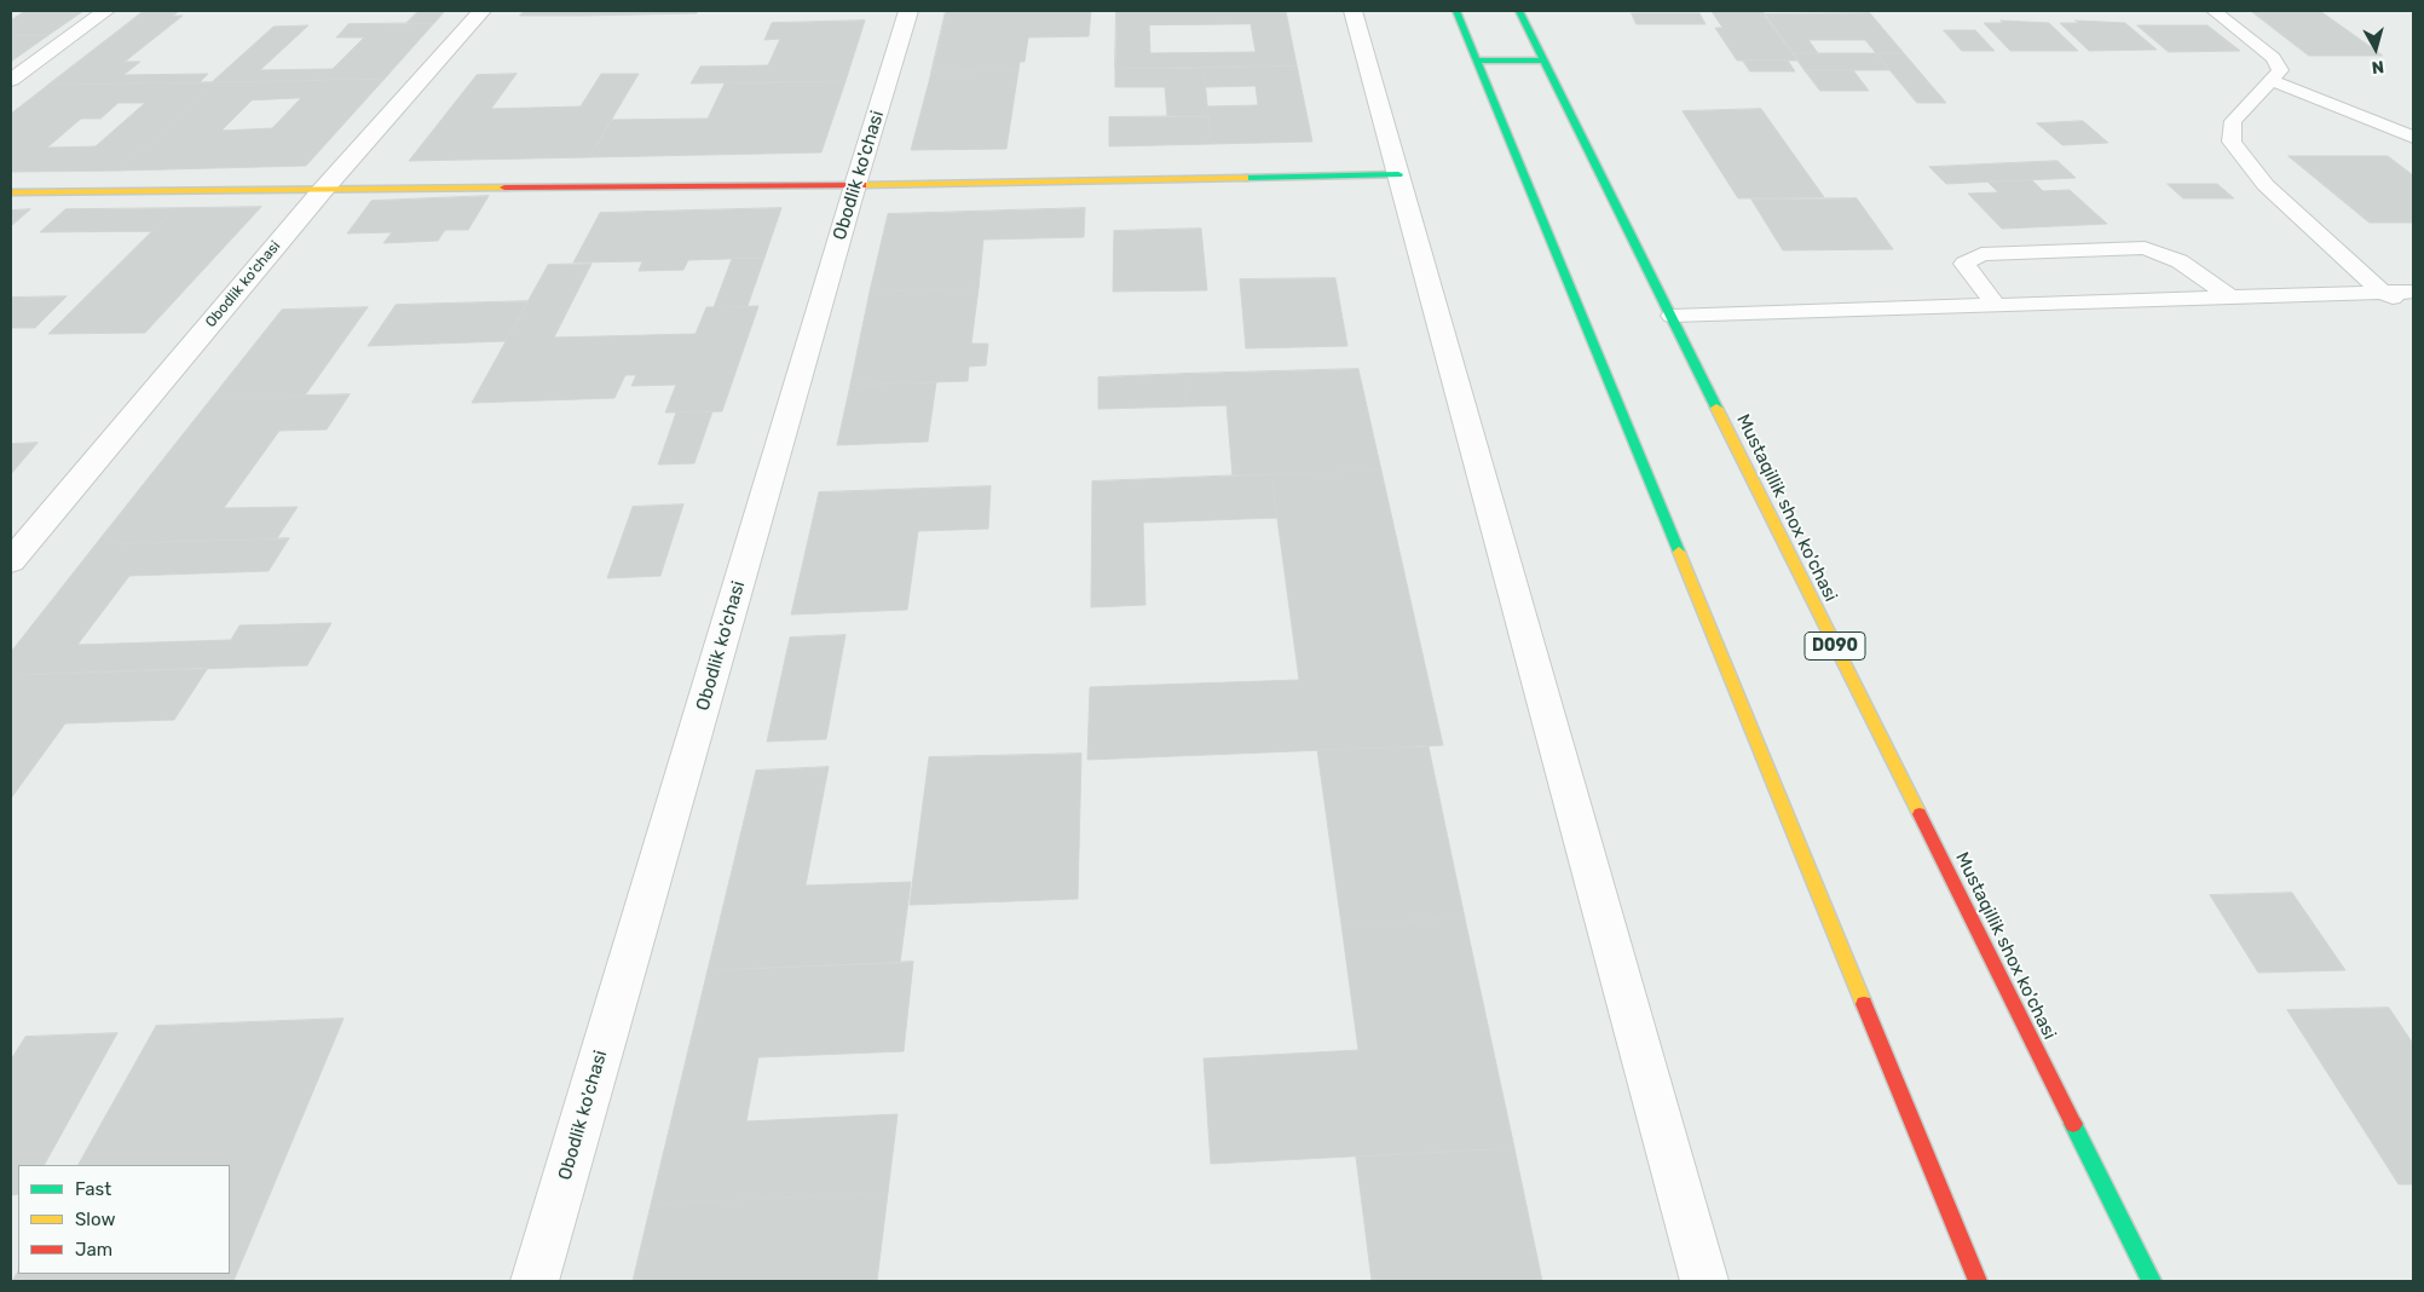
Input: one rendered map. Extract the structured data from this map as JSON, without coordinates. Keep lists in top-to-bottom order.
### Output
{
  "streets": {
    "main road": ["Mustaqillik shox ko'chasi", "D090"],
    "street": ["Obodlik ko'chasi"]
  },
  "legend": ["Fast", "Slow", "Jam"],
  "north": "bottom"
}
